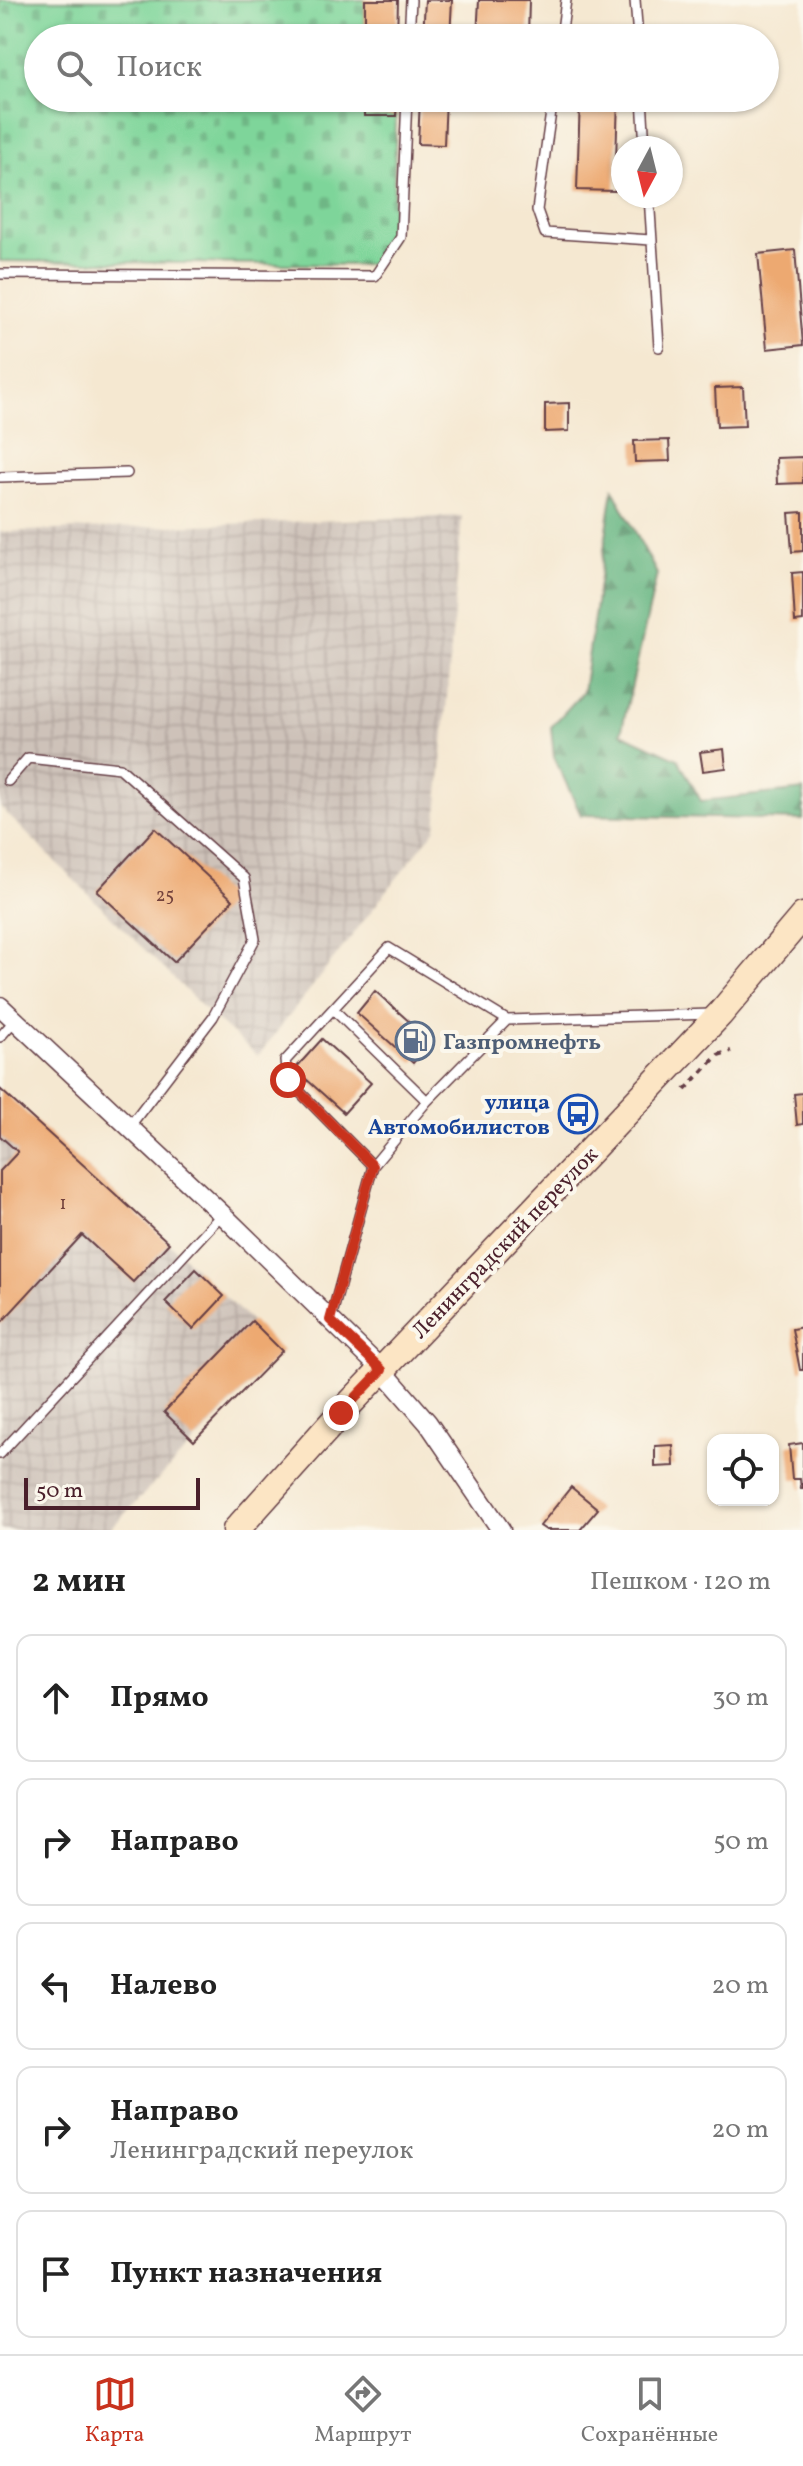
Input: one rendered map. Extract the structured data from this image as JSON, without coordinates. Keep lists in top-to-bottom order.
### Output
{
  "streets": {
    "main road": ["Ленинградский переулок"]
  },
  "places": {
    "fuel station": ["Газпромнефть"],
    "bus stop": ["улица Автомобилистов"]
  },
  "house_numbers": ["25", "1"],
  "scale_bar": "50 m",
  "north": "bottom",
  "page": {
    "search": "Поиск",
    "scale": "50 m",
    "heading": ["2 мин", "Пешком · 120 m"],
    "list": [
      ["Прямо", "30 m"],
      ["Направо", "50 m"],
      ["Налево", "20 m"],
      ["Направо", "Ленинградский переулок", "20 m"],
      "Пункт назначения"
    ],
    "nav": ["Карта", "Маршрут", "Сохранённые"]
  }
}
